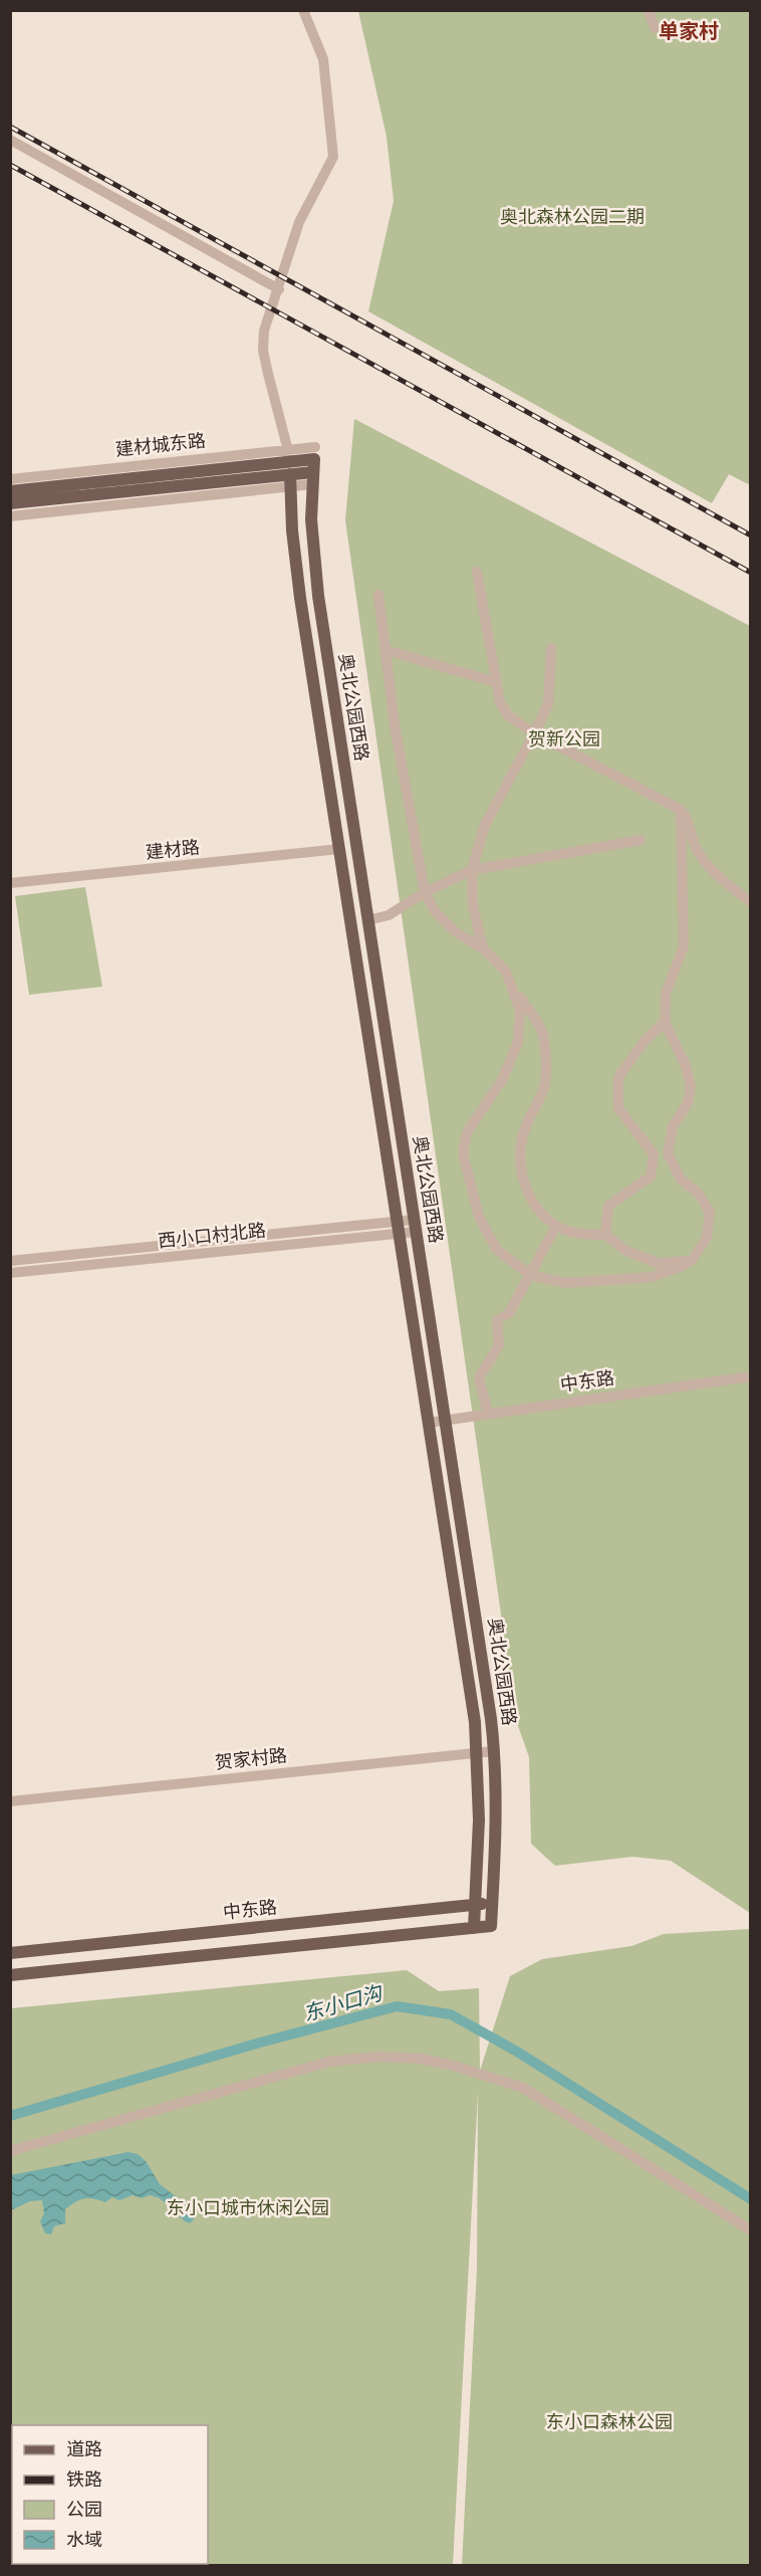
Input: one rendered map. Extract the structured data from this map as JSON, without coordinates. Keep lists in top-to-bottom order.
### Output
{
  "streets": {
    "main road": ["建材城东路", "奥北公园西路", "中东路"],
    "street": ["建材路", "西小口村北路", "贺家村路"]
  },
  "crossings": [
    ["建材城东路", "奥北公园西路"],
    ["奥北公园西路", "建材路"],
    ["奥北公园西路", "西小口村北路"],
    ["奥北公园西路", "中东路"],
    ["奥北公园西路", "贺家村路"]
  ],
  "districts": ["单家村"],
  "water": ["东小口沟"],
  "parks": [
    "奥北森林公园二期",
    "贺新公园",
    "东小口城市休闲公园",
    "东小口森林公园"
  ],
  "legend": [
    "道路",
    "铁路",
    "公园",
    "水域"
  ]
}
